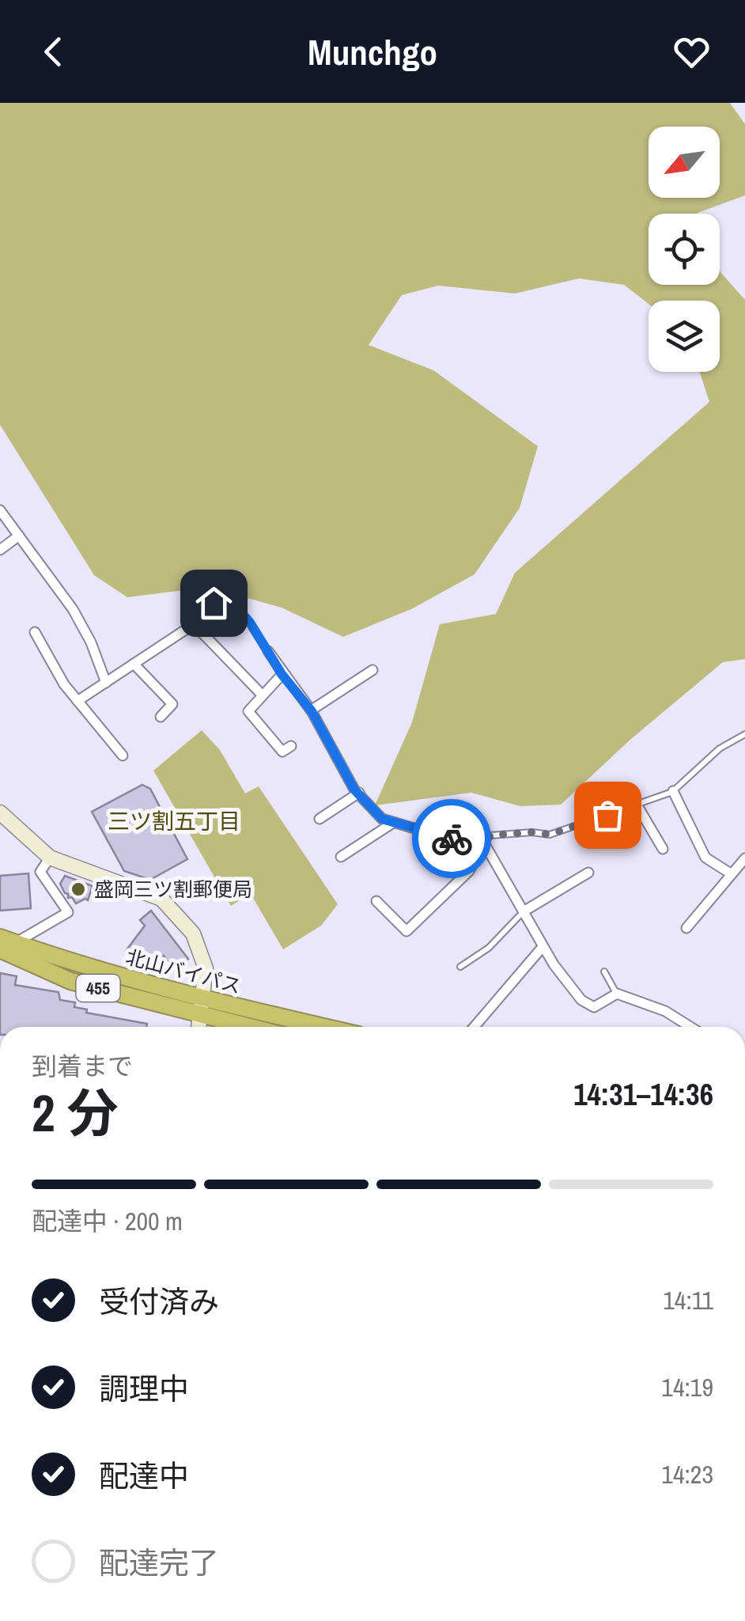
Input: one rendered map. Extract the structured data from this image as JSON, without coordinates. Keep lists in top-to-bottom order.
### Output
{
  "streets": {
    "highway": ["北山バイパス", "455"]
  },
  "districts": ["三ツ割五丁目"],
  "places": ["盛岡三ツ割郵便局"],
  "north": "bottom left",
  "page": {
    "header": "Munchgo",
    "heading": ["2 分", "到着まで", "14:31–14:36"],
    "bar": "配達中 · 200 m",
    "list": [
      ["受付済み", "14:11"],
      ["調理中", "14:19"],
      ["配達中", "14:23"],
      "配達完了"
    ]
  }
}
